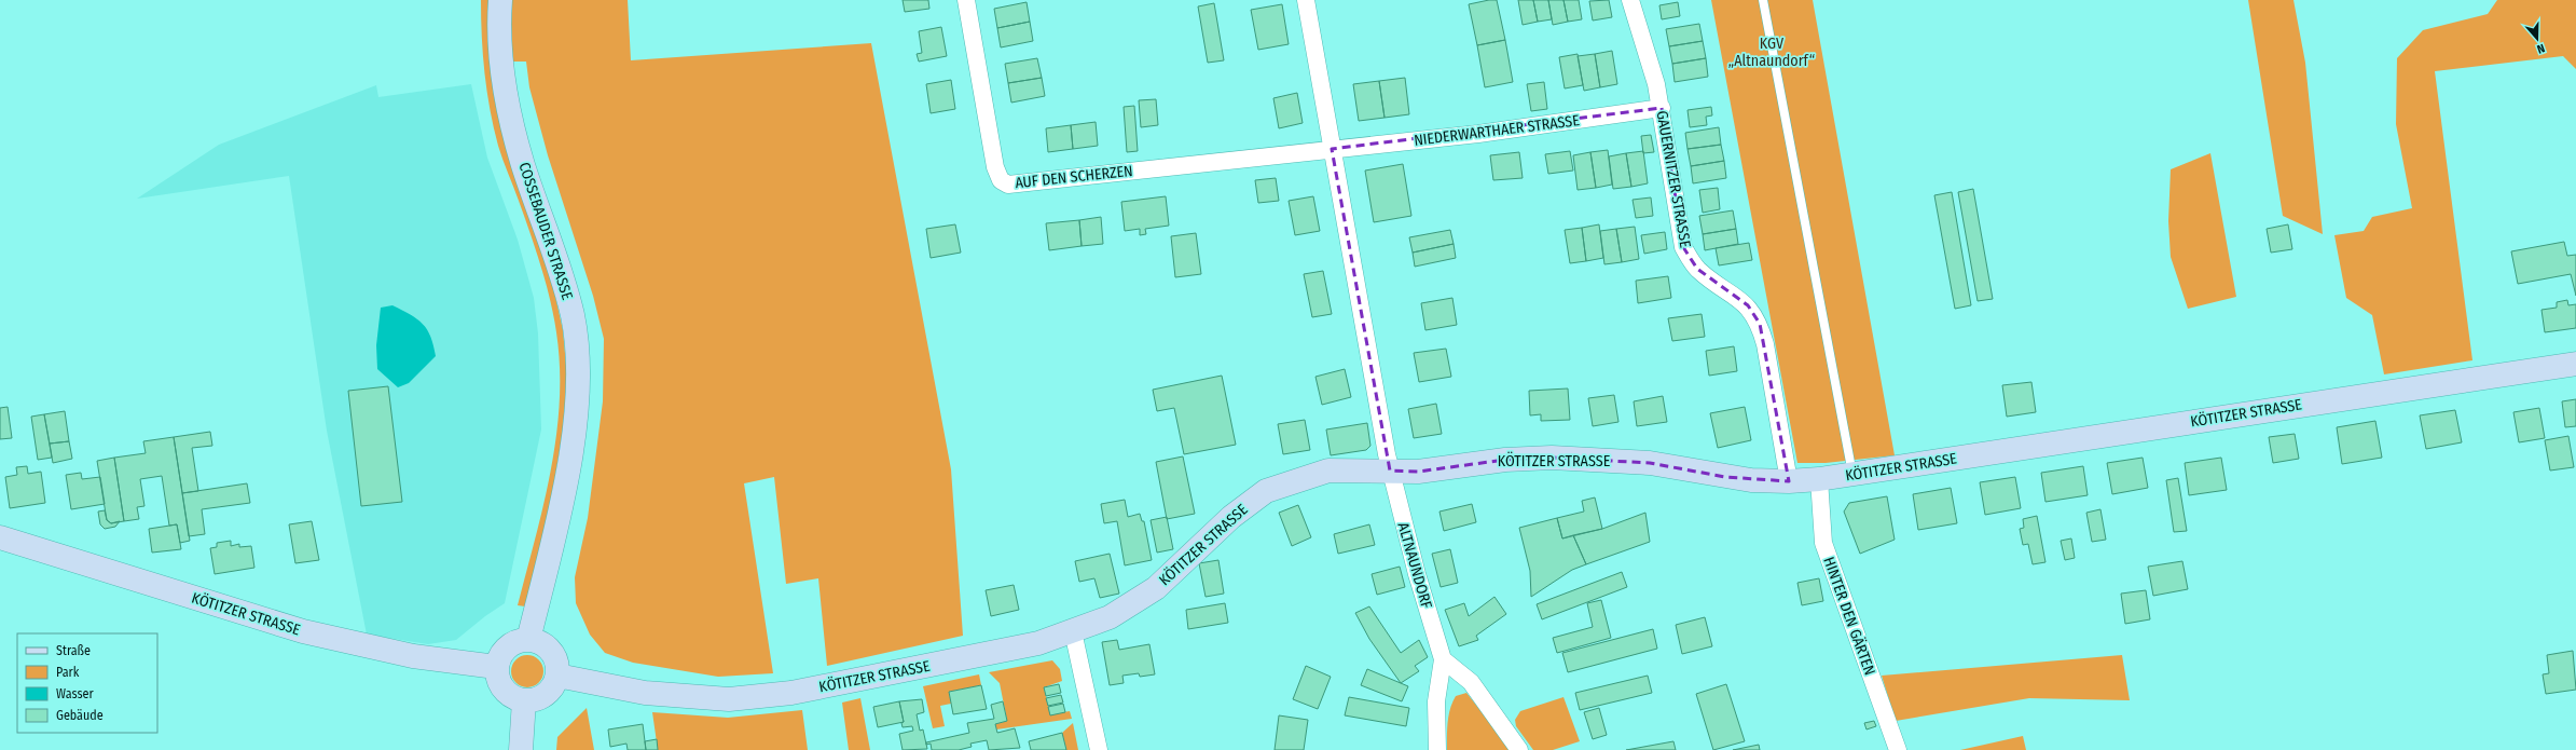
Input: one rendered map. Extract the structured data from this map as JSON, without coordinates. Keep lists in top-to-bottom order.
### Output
{
  "streets": {
    "street": [
      "NIEDERWARTHAER STRASSE",
      "AUF DEN SCHERZEN",
      "GAUERNITZER STRASSE",
      "COSSEBAUDER STRASSE",
      "KÖTITZER STRASSE",
      "ALTNAUNDORF",
      "HINTER DEN GÄRTEN"
    ]
  },
  "crossings": [
    ["NIEDERWARTHAER STRASSE", "AUF DEN SCHERZEN"],
    ["NIEDERWARTHAER STRASSE", "GAUERNITZER STRASSE"],
    ["GAUERNITZER STRASSE", "KÖTITZER STRASSE"],
    ["COSSEBAUDER STRASSE", "KÖTITZER STRASSE"],
    ["KÖTITZER STRASSE", "ALTNAUNDORF"],
    ["KÖTITZER STRASSE", "HINTER DEN GÄRTEN"]
  ],
  "parks": ["KGV „Altnaundorf“"],
  "legend": [
    "Straße",
    "Park",
    "Wasser",
    "Gebäude"
  ],
  "north": "bottom"
}
